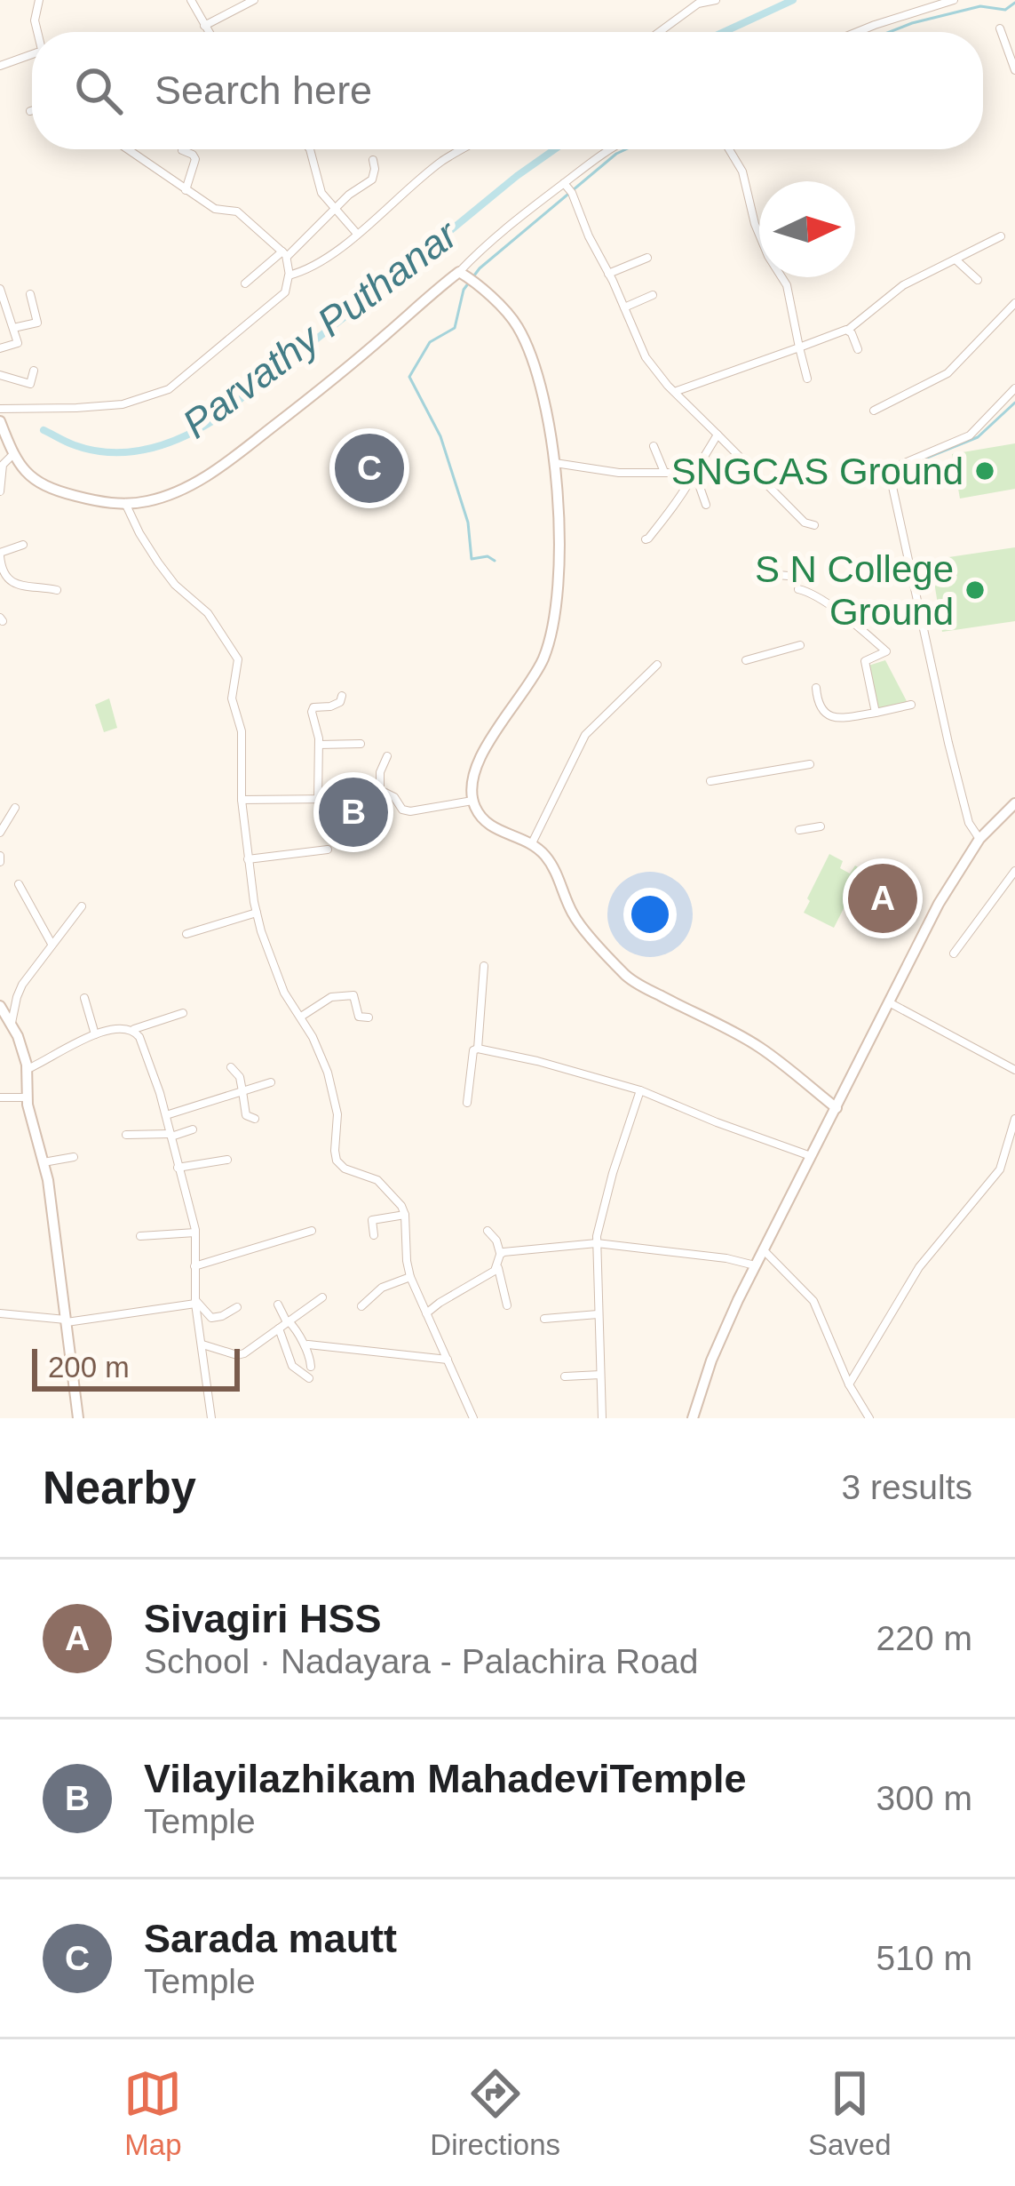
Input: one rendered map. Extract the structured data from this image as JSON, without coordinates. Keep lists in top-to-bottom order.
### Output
{
  "water": ["Parvathy Puthanar"],
  "places": ["SNGCAS Ground", "S N College Ground"],
  "scale_bar": "200 m",
  "north": "right",
  "page": {
    "search": "Search here",
    "pins": ["C", "B", "A"],
    "scale": "200 m",
    "heading": ["Nearby", "3 results"],
    "list": [
      {
        "mark": "A",
        "name": "Sivagiri HSS",
        "note": "School · Nadayara - Palachira Road",
        "value": "220 m"
      },
      {
        "mark": "B",
        "name": "Vilayilazhikam MahadeviTemple",
        "note": "Temple",
        "value": "300 m"
      },
      {
        "mark": "C",
        "name": "Sarada mautt",
        "note": "Temple",
        "value": "510 m"
      }
    ],
    "nav": ["Map", "Directions", "Saved"]
  }
}
